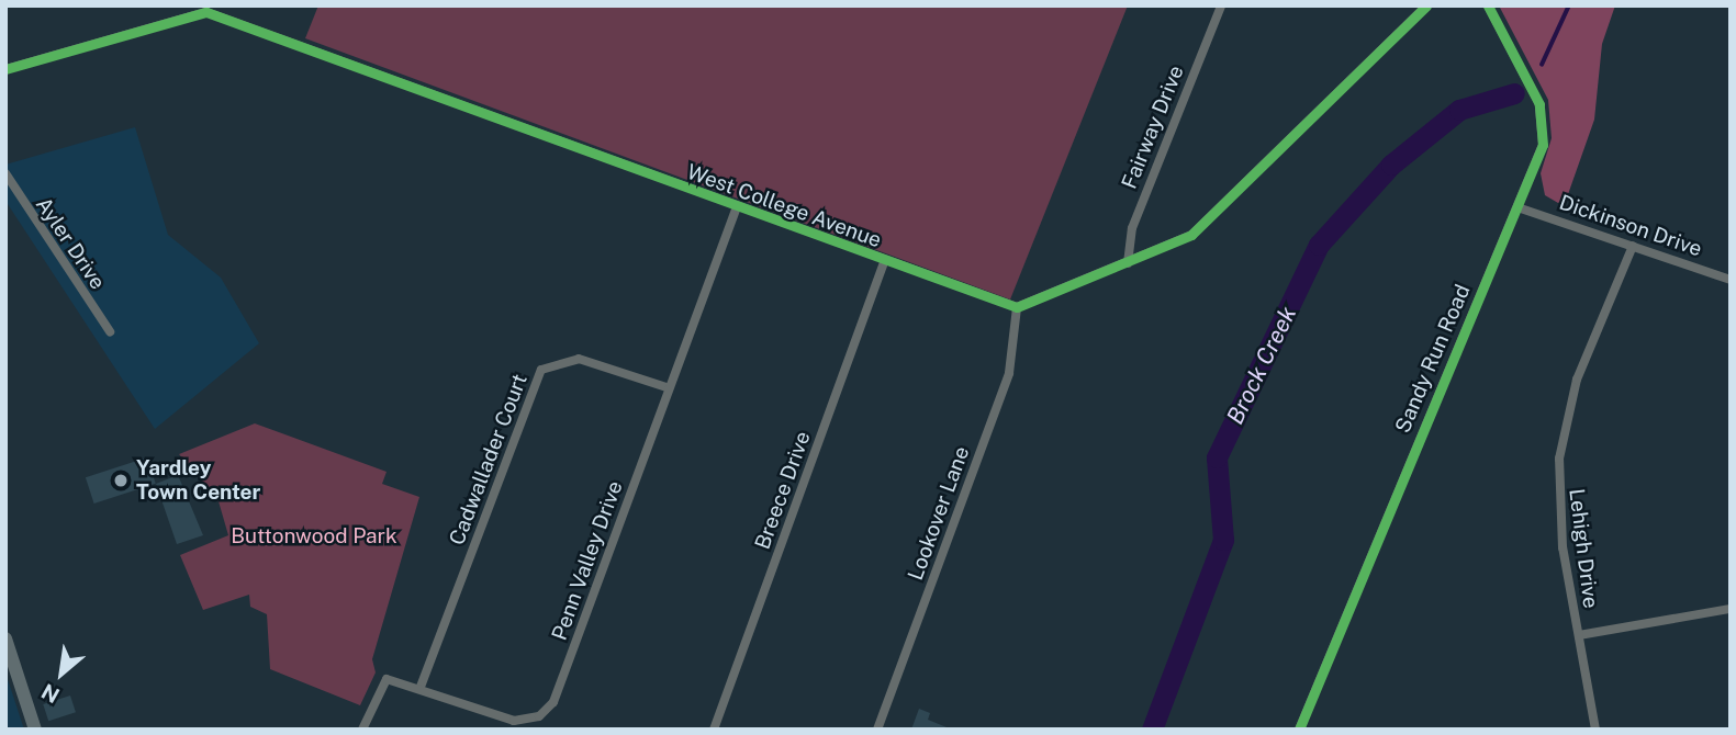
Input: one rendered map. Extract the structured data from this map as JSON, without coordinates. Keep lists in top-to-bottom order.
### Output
{
  "streets": {
    "street": [
      "Fairway Drive",
      "West College Avenue",
      "Dickinson Drive",
      "Ayler Drive",
      "Sandy Run Road",
      "Cadwallader Court",
      "Breece Drive",
      "Lookover Lane",
      "Lehigh Drive",
      "Penn Valley Drive"
    ]
  },
  "crossings": [
    ["West College Avenue", "Breece Drive"],
    ["West College Avenue", "Lookover Lane"],
    ["West College Avenue", "Penn Valley Drive"],
    ["Dickinson Drive", "Sandy Run Road"],
    ["Dickinson Drive", "Lehigh Drive"],
    ["Cadwallader Court", "Penn Valley Drive"]
  ],
  "water": ["Brock Creek"],
  "parks": ["Buttonwood Park"],
  "places": ["Yardley Town Center"],
  "north": "bottom left"
}
